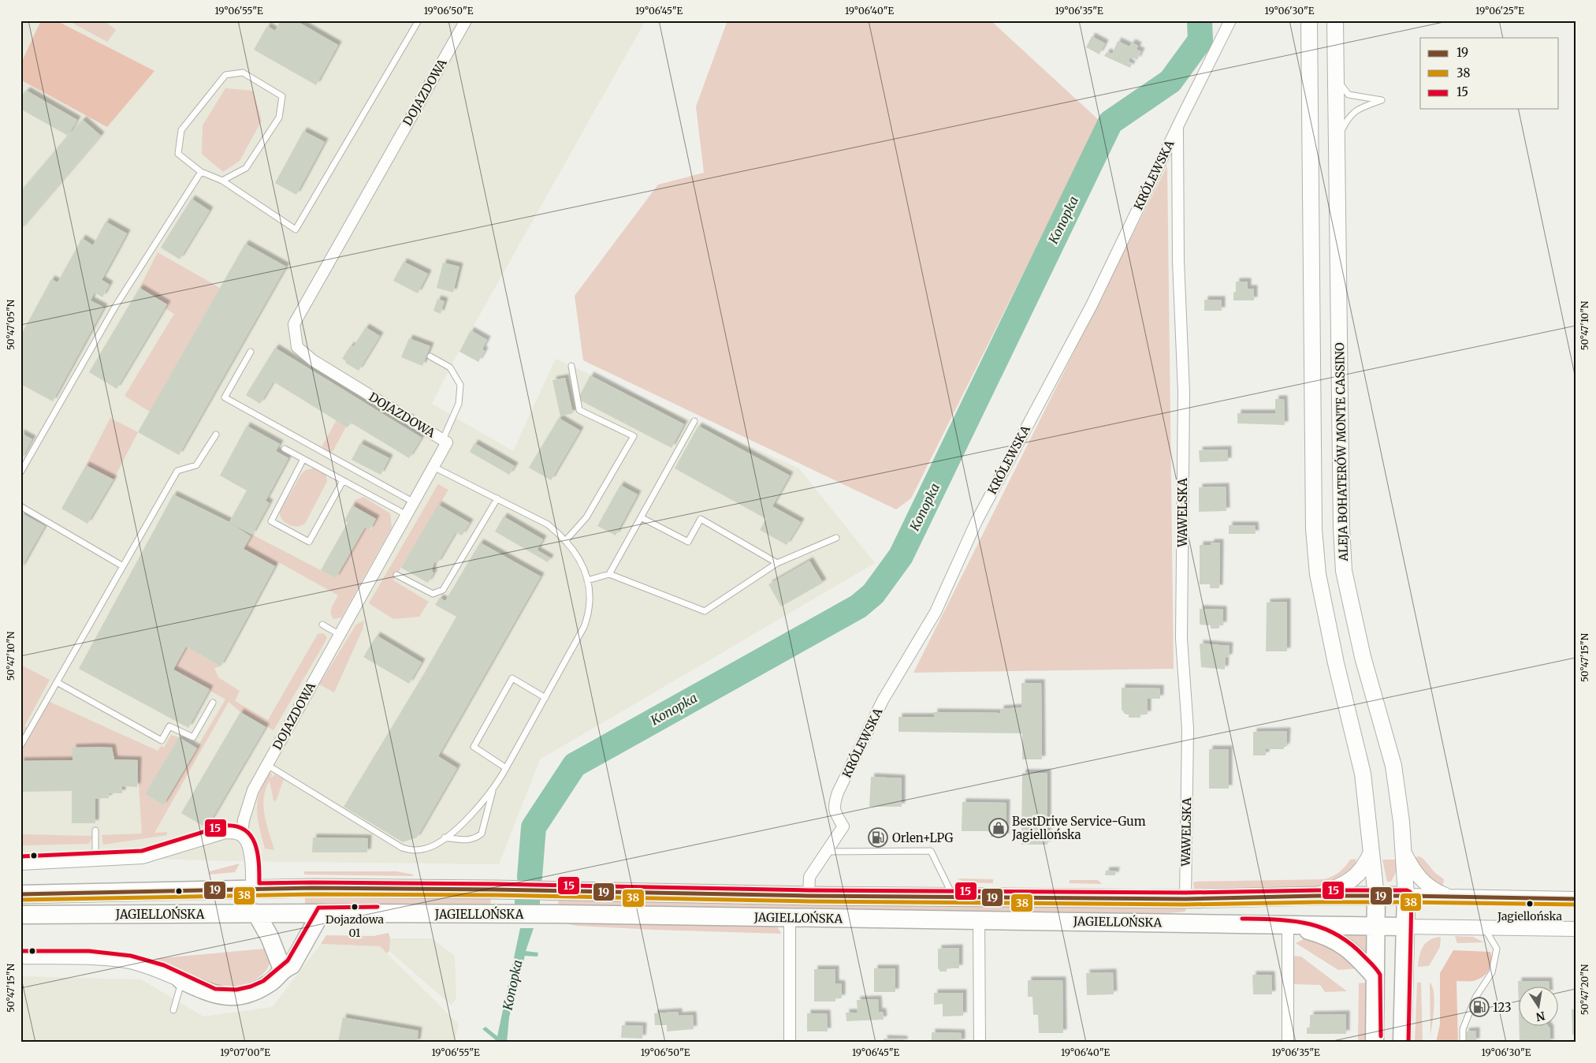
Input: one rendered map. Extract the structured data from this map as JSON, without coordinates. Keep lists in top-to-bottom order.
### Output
{
  "streets": {
    "main road": ["ALEJA BOHATERÓW MONTE CASSINO", "JAGIELLOŃSKA"],
    "street": ["DOJAZDOWA", "KRÓLEWSKA", "WAWELSKA"]
  },
  "crossings": [
    ["KRÓLEWSKA", "WAWELSKA"],
    ["KRÓLEWSKA", "JAGIELLOŃSKA"],
    ["ALEJA BOHATERÓW MONTE CASSINO", "JAGIELLOŃSKA"],
    ["WAWELSKA", "JAGIELLOŃSKA"]
  ],
  "water": ["Konopka"],
  "places": {
    "shop": ["BestDrive Service-Gum Jagiellońska"],
    "fuel station": ["Orlen+LPG", "123"],
    "other": ["Jagiellońska", "Dojazdowa 01"]
  },
  "lines": ["transit line 15", "transit line 19", "transit line 38"],
  "legend": ["19", "38", "15"],
  "north": "bottom",
  "coordinates": [
    "19°06'55\"E",
    "19°06'50\"E",
    "19°06'45\"E",
    "19°06'40\"E",
    "19°06'35\"E",
    "19°06'30\"E",
    "19°06'25\"E",
    "50°47'05\"N",
    "50°47'10\"N",
    "50°47'15\"N",
    "50°47'20\"N",
    "19°07'00\"E"
  ]
}
